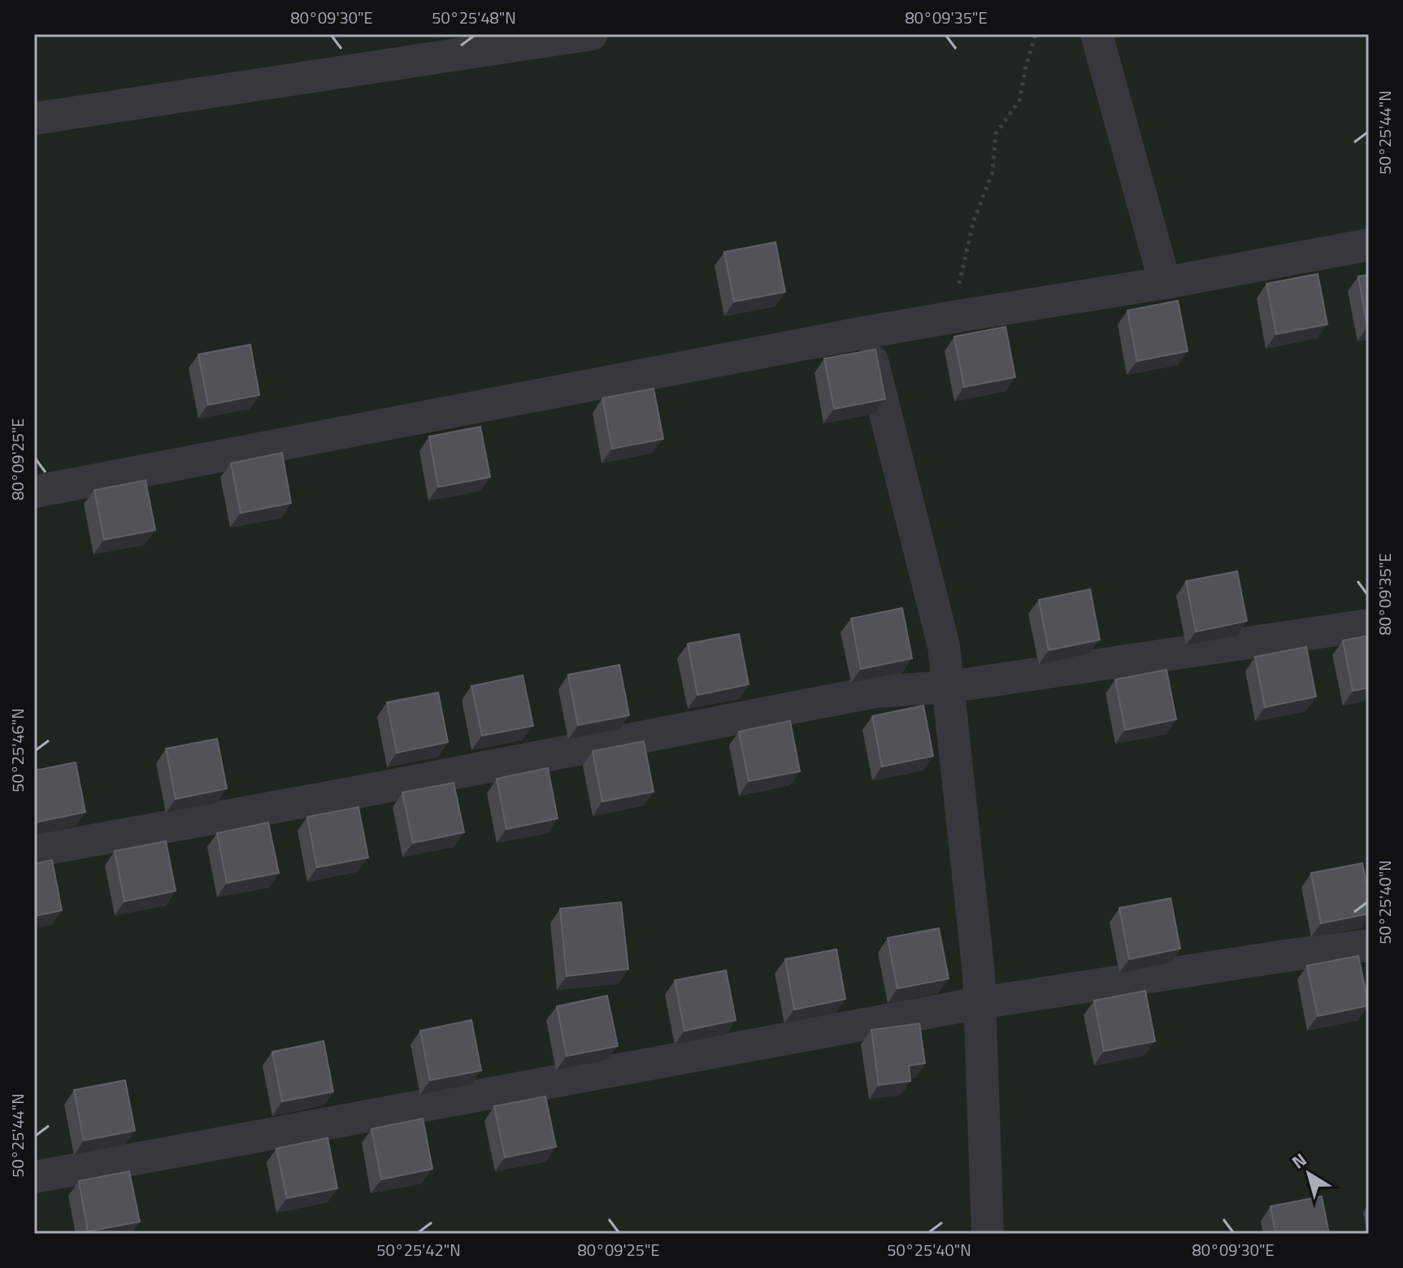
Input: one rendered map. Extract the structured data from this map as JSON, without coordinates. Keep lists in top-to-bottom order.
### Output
{
  "north": "top left",
  "coordinates": [
    "80°09'30\"E",
    "50°25'48\"N",
    "80°09'35\"E",
    "50°25'44\"N",
    "80°09'25\"E",
    "50°25'46\"N",
    "50°25'40\"N",
    "50°25'42\"N"
  ]
}
